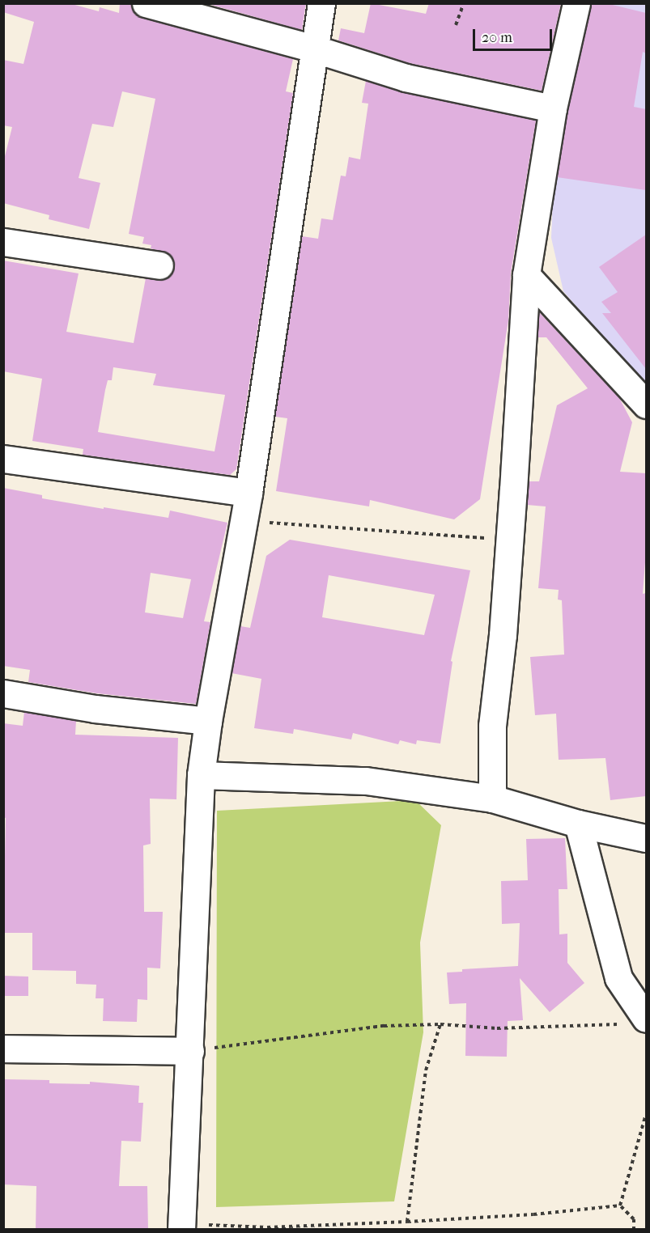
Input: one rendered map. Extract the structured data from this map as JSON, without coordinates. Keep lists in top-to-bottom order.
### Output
{
  "scale_bar": "20 m"
}
